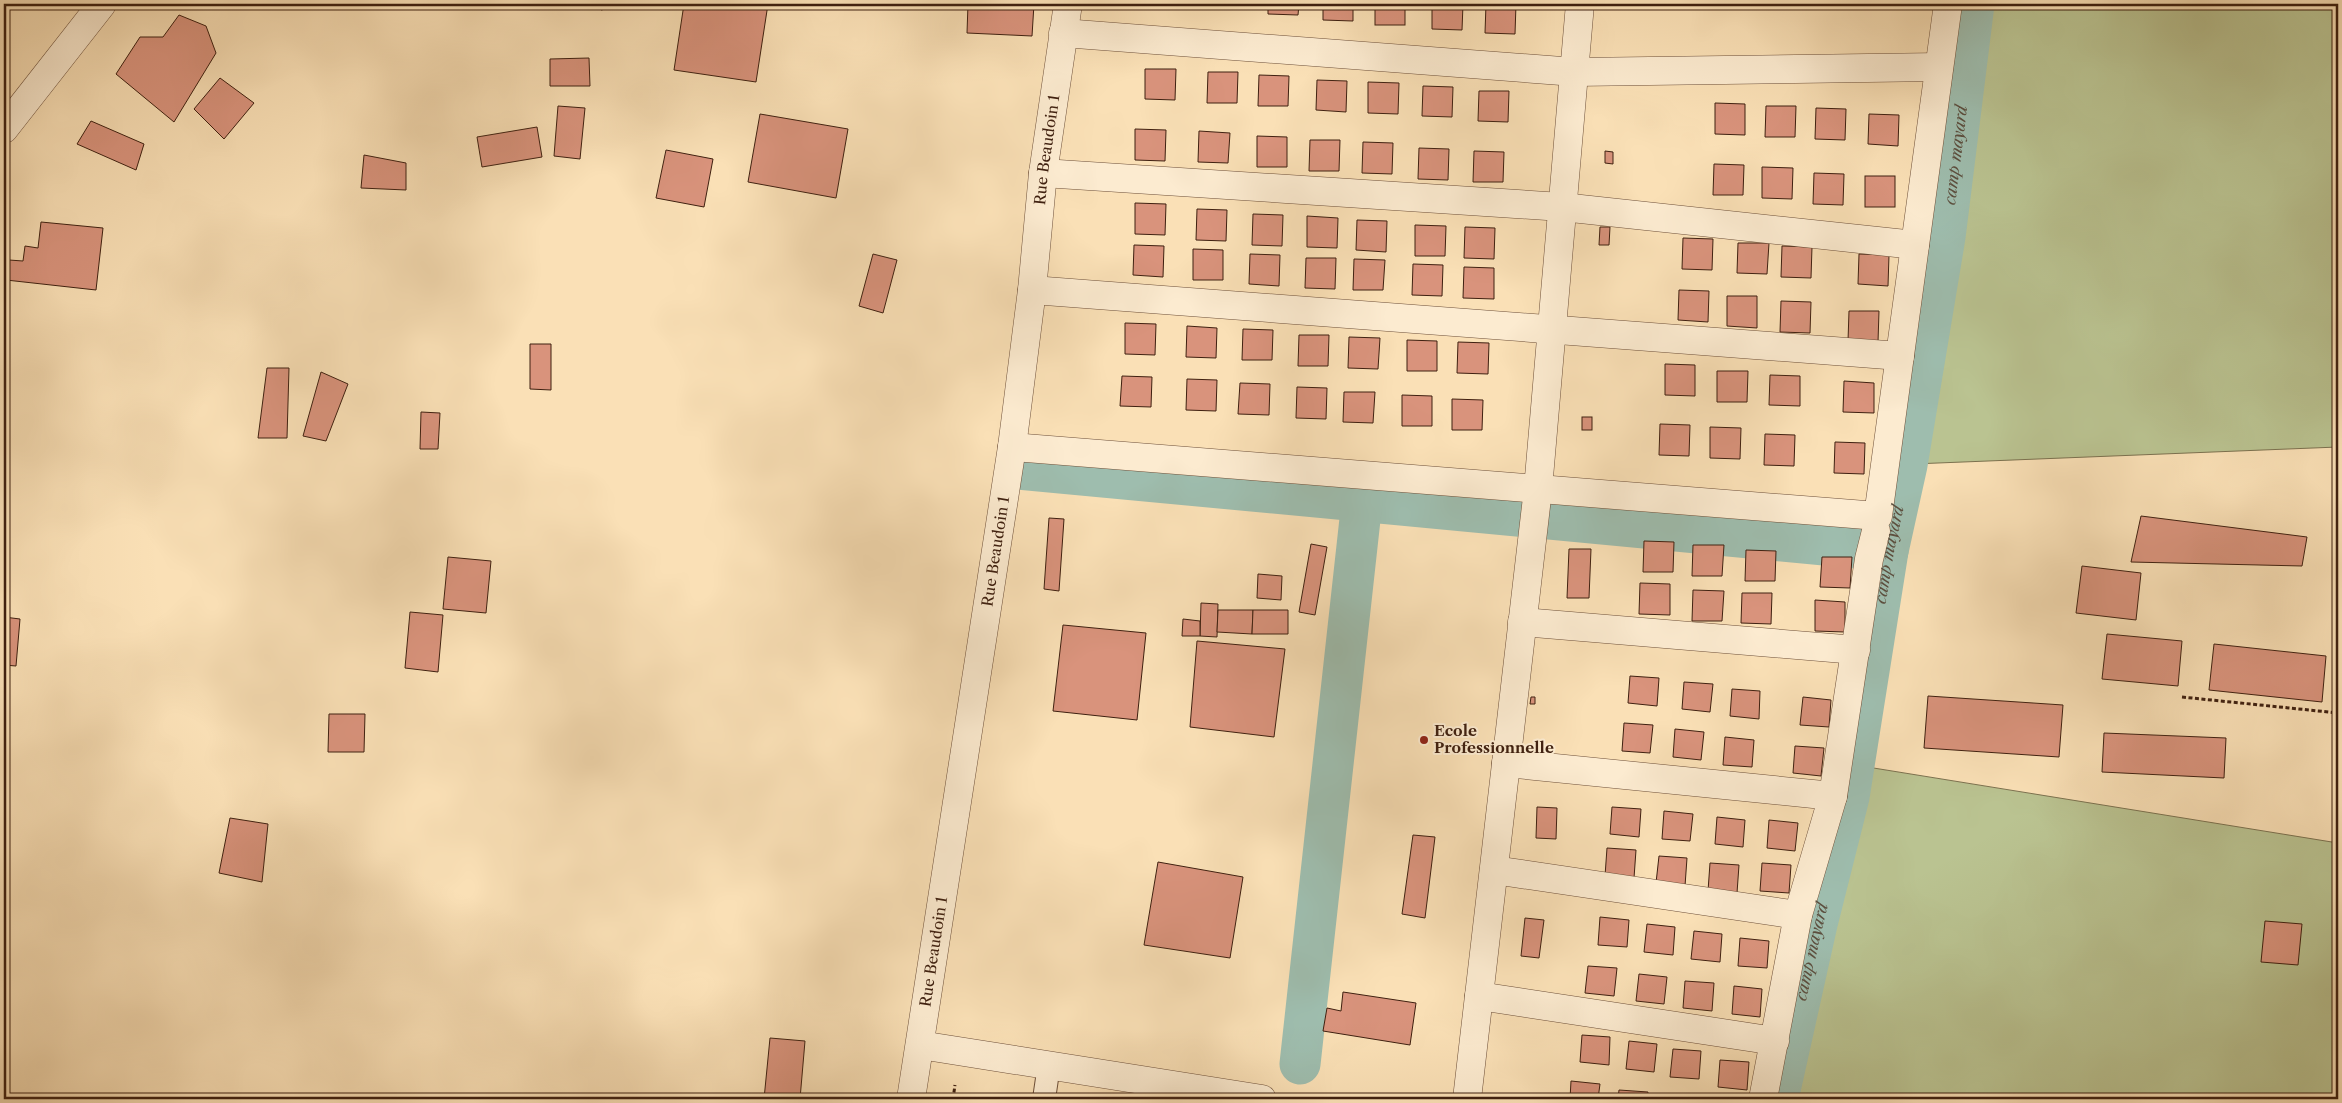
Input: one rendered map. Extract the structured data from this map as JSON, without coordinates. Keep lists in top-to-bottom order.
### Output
{
  "streets": {
    "street": ["Rue Beaudoin 1"]
  },
  "water": ["camp mayard"],
  "places": ["Ecole Professionnelle"]
}
